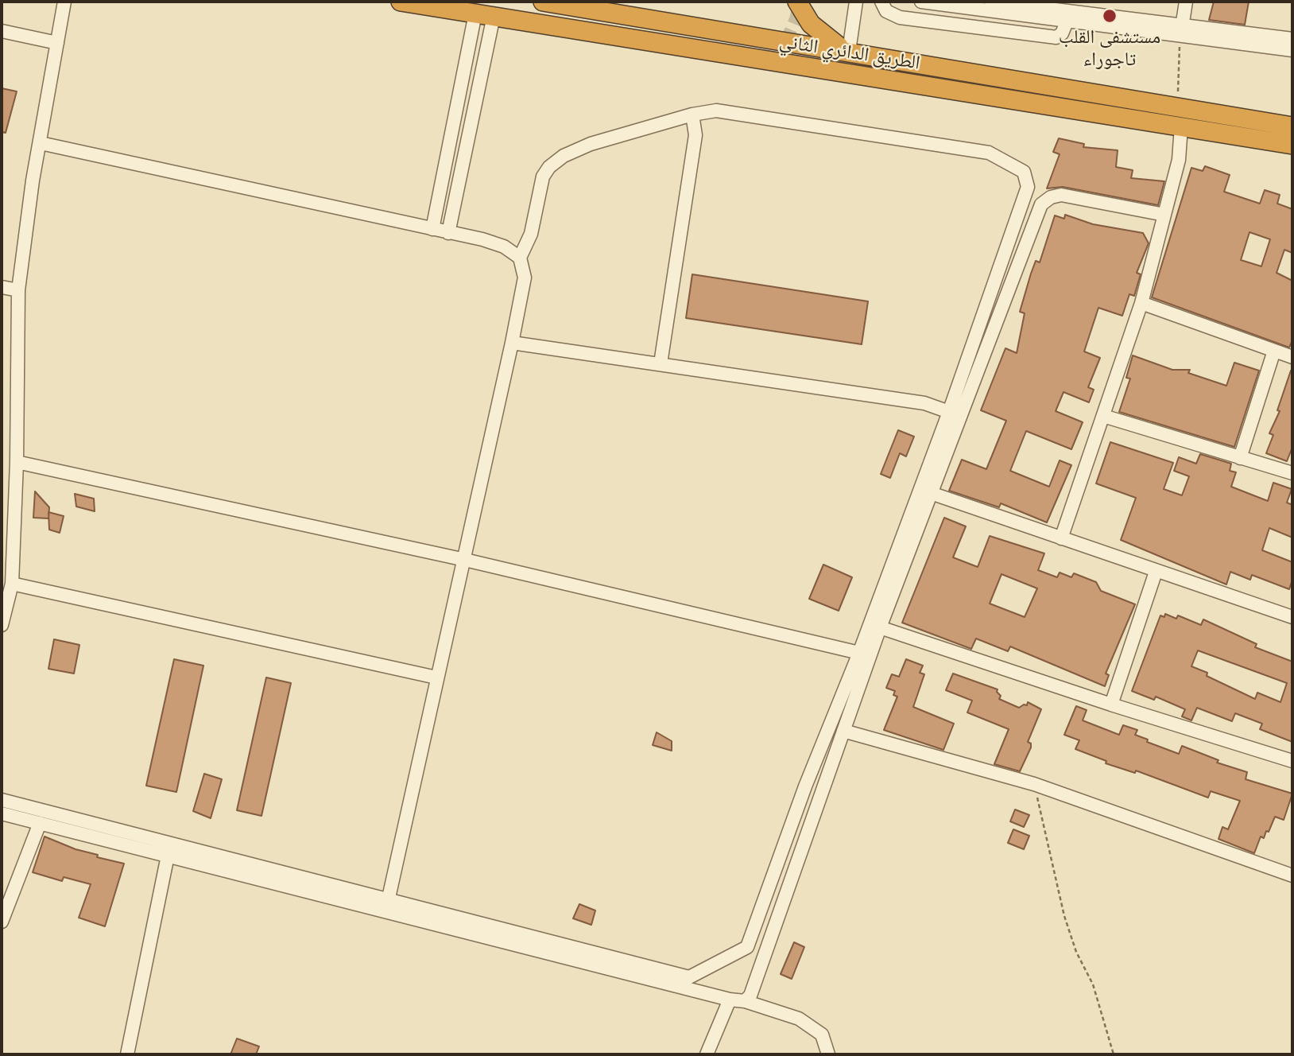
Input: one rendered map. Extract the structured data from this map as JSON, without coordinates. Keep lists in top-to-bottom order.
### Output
{
  "streets": {
    "highway": ["الطريق الدائري الثاني"]
  },
  "places": ["مستشفى القلب تاجوراء"]
}
